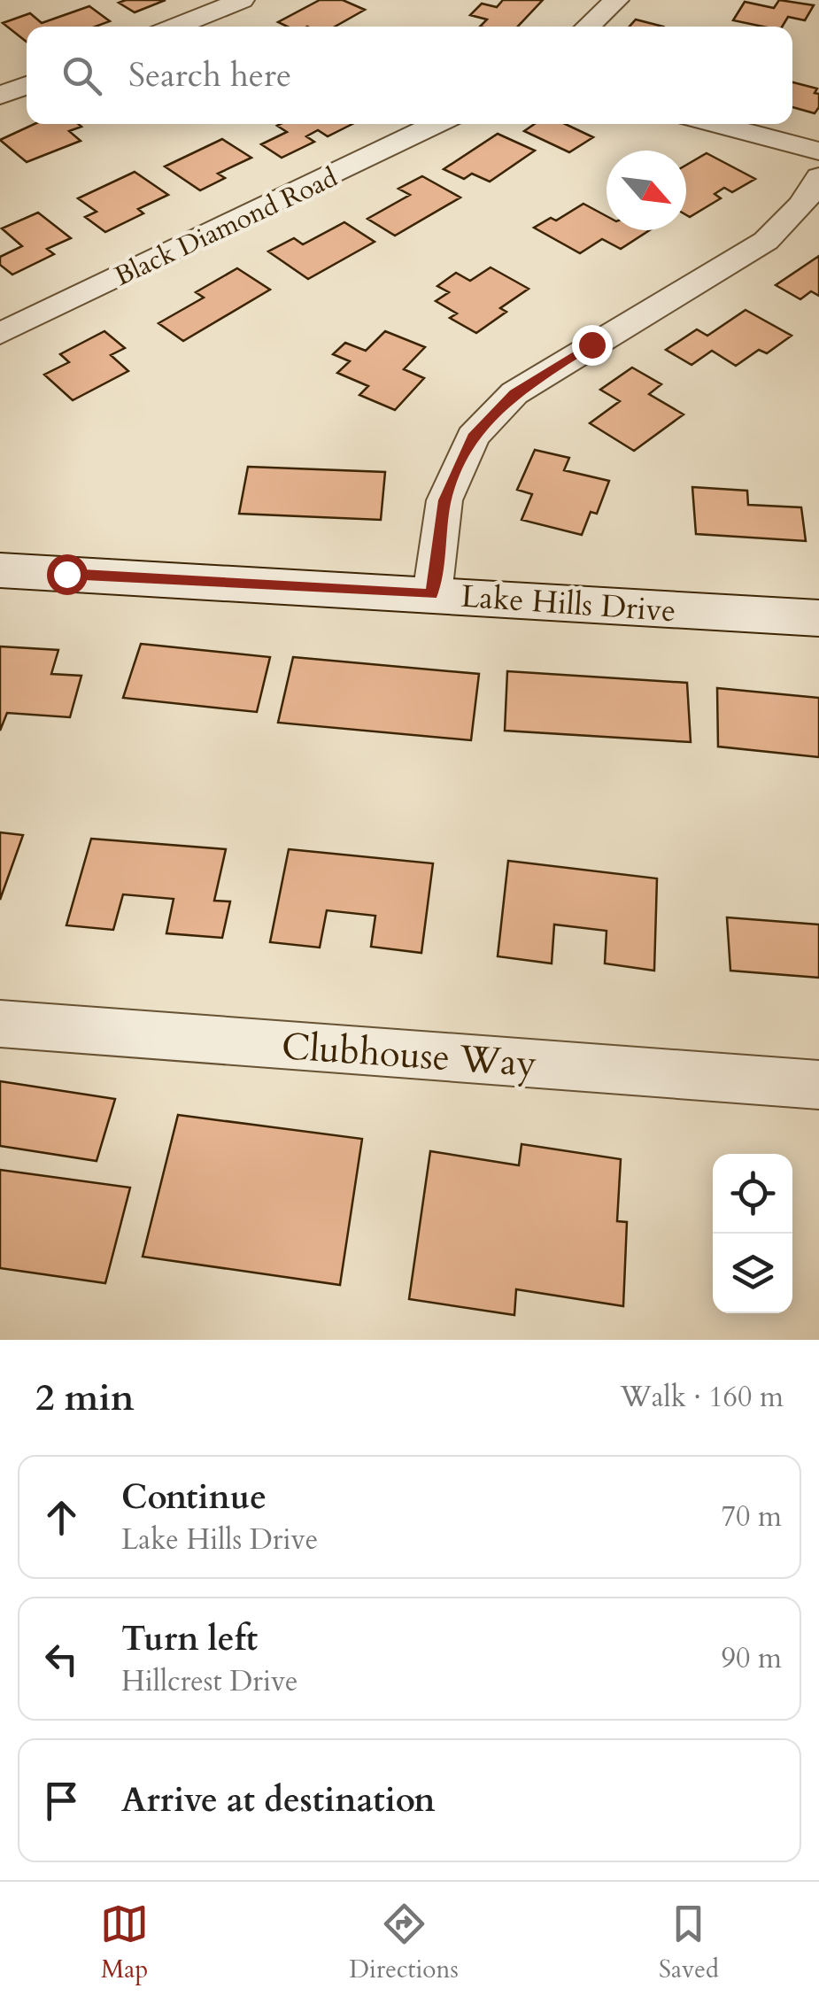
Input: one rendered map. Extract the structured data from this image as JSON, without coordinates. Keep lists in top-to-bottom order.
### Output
{
  "streets": {
    "street": ["Black Diamond Road", "Lake Hills Drive", "Clubhouse Way"]
  },
  "north": "bottom right",
  "page": {
    "search": "Search here",
    "heading": ["2 min", "Walk · 160 m"],
    "list": [
      ["Continue", "Lake Hills Drive", "70 m"],
      ["Turn left", "Hillcrest Drive", "90 m"],
      "Arrive at destination"
    ],
    "nav": ["Map", "Directions", "Saved"]
  }
}
